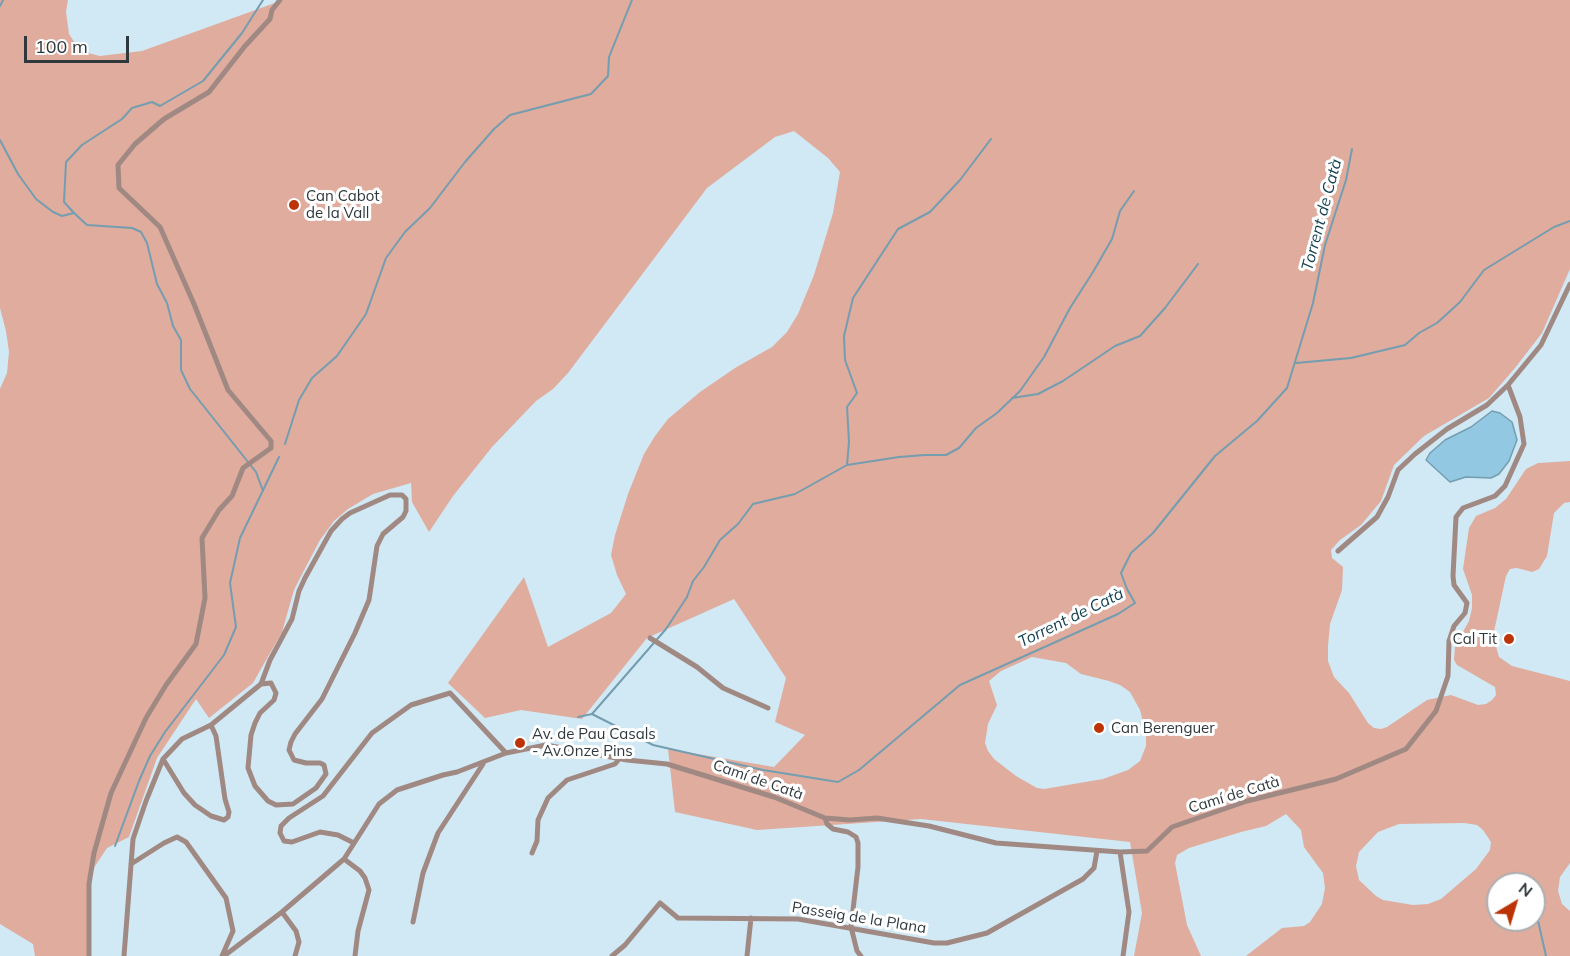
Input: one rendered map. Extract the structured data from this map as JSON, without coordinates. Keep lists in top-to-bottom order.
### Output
{
  "streets": {
    "street": ["Camí de Catà", "Passeig de la Plana"]
  },
  "crossings": [
    ["Camí de Catà", "Passeig de la Plana"]
  ],
  "water": ["Torrent de Catà"],
  "places": [
    "Can Cabot de la Vall",
    "Cal Tit",
    "Can Berenguer",
    "Av. de Pau Casals - Av.Onze Pins"
  ],
  "scale_bar": "100 m",
  "north": "top right"
}
